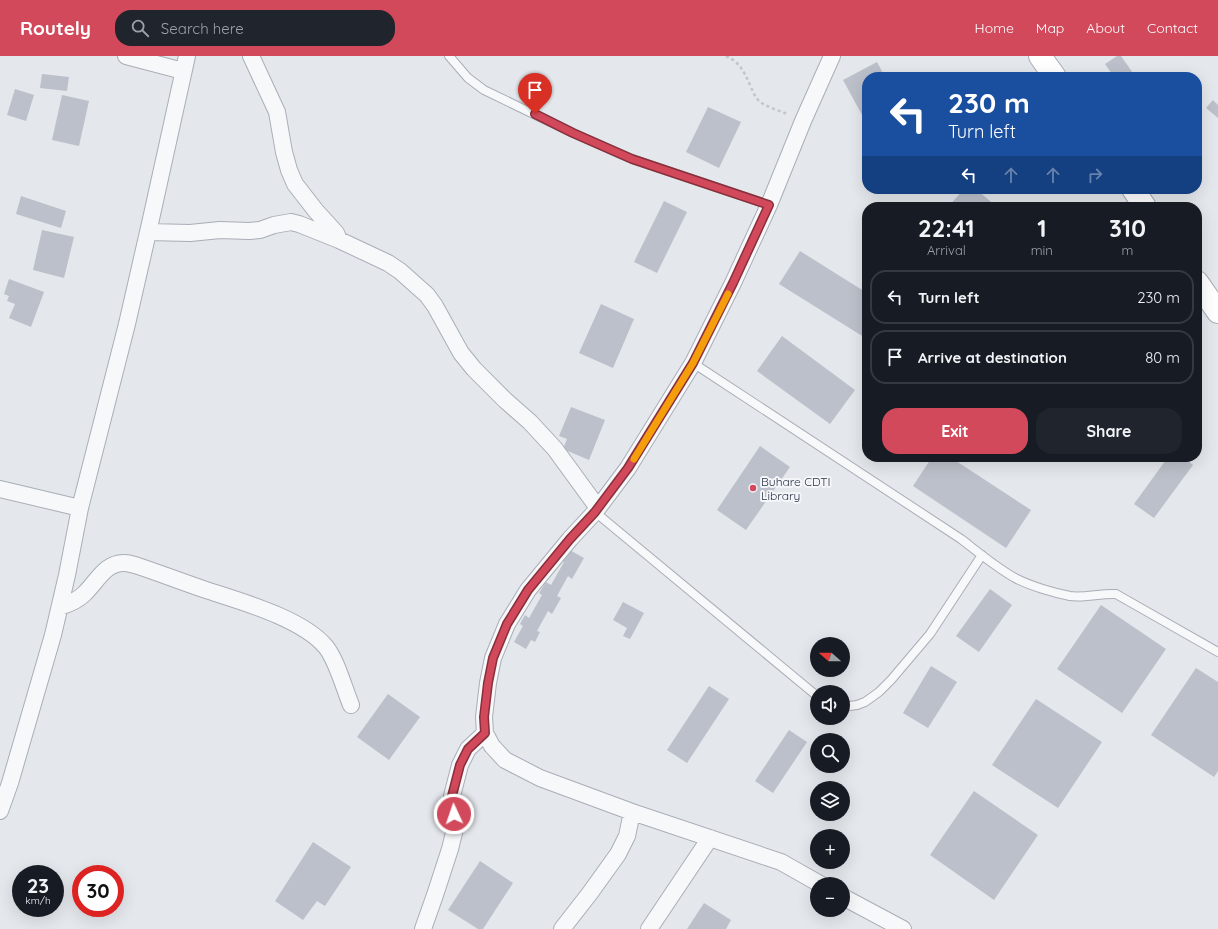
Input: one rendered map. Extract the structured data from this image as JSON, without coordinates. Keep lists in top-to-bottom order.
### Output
{
  "places": ["Buhare CDTI Library"],
  "north": "left",
  "page": {
    "header": "Routely",
    "search": "Search here",
    "nav": [
      "Home",
      "Map",
      "About",
      "Contact"
    ],
    "turn": ["230 m", "Turn left"],
    "eta": [
      "22:41",
      "Arrival",
      "1",
      "min",
      "310",
      "m"
    ],
    "list": [
      {
        "name": "Turn left",
        "value": "230 m"
      },
      {
        "name": "Arrive at destination",
        "value": "80 m"
      }
    ],
    "buttons": ["Exit", "Share"],
    "map_buttons": ["+", "−"],
    "speed": "23 km/h",
    "limit": "30"
  }
}
